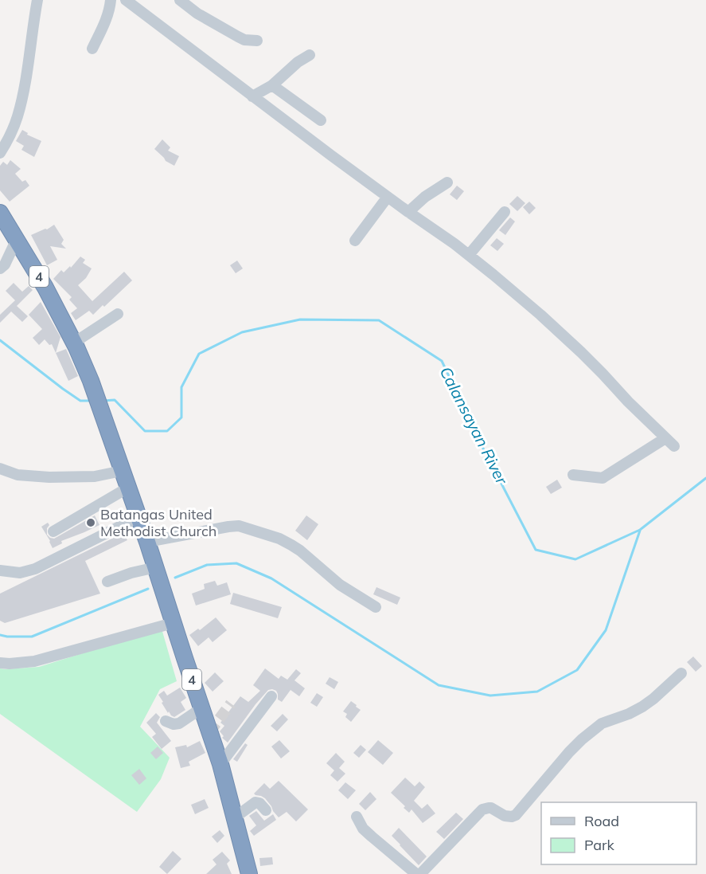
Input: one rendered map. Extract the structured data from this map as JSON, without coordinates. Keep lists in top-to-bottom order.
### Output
{
  "streets": {
    "highway": ["4"]
  },
  "water": ["Calansayan River"],
  "places": ["Batangas United Methodist Church"],
  "legend": ["Road", "Park"]
}
